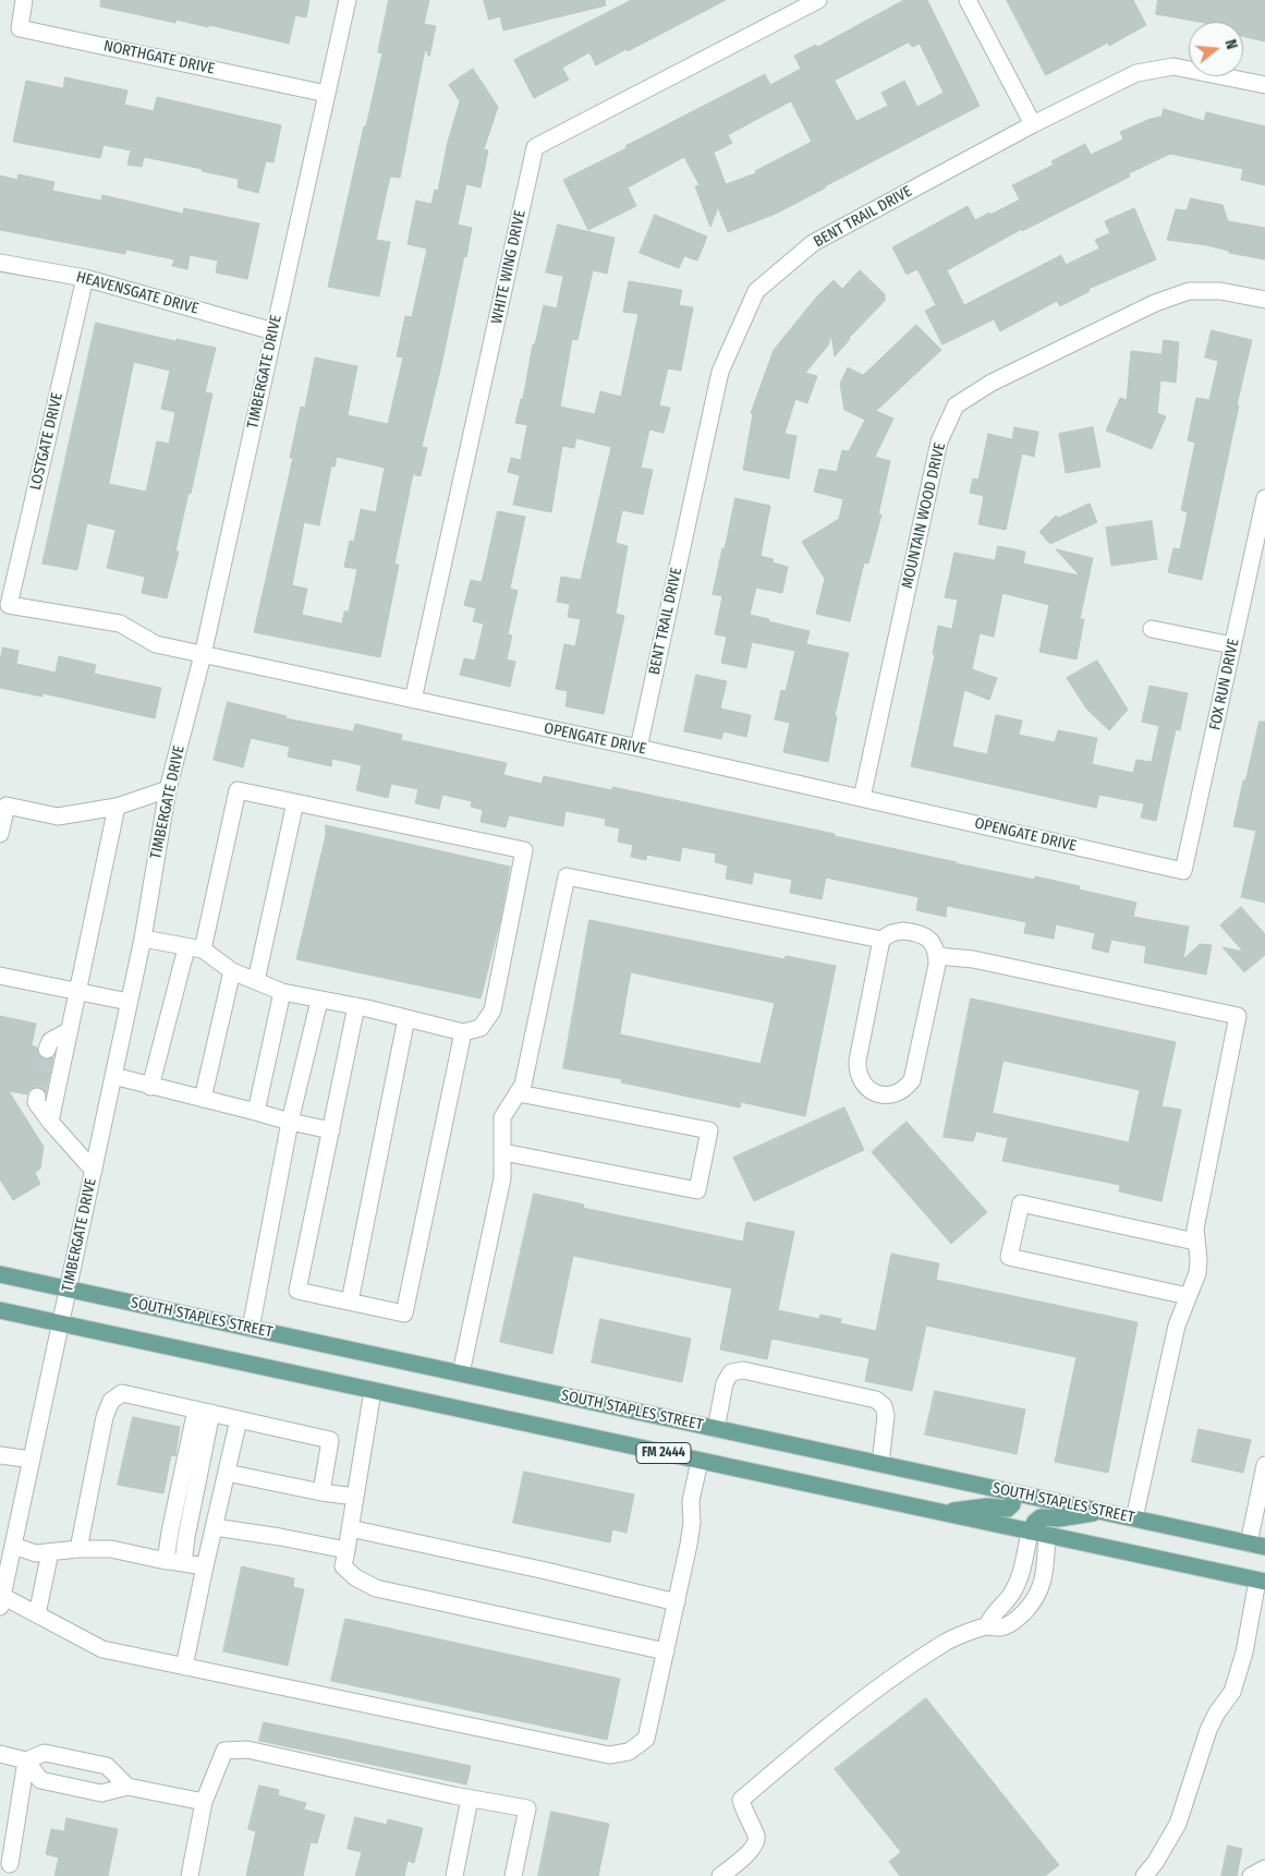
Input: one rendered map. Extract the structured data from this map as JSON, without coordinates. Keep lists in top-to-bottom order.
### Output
{
  "streets": {
    "main road": ["SOUTH STAPLES STREET", "FM 2444"],
    "street": [
      "NORTHGATE DRIVE",
      "BENT TRAIL DRIVE",
      "WHITE WING DRIVE",
      "HEAVENSGATE DRIVE",
      "TIMBERGATE DRIVE",
      "LOSTGATE DRIVE",
      "MOUNTAIN WOOD DRIVE",
      "FOX RUN DRIVE",
      "OPENGATE DRIVE"
    ]
  },
  "crossings": [
    ["NORTHGATE DRIVE", "TIMBERGATE DRIVE"],
    ["BENT TRAIL DRIVE", "OPENGATE DRIVE"],
    ["WHITE WING DRIVE", "OPENGATE DRIVE"],
    ["HEAVENSGATE DRIVE", "TIMBERGATE DRIVE"],
    ["HEAVENSGATE DRIVE", "LOSTGATE DRIVE"],
    ["TIMBERGATE DRIVE", "OPENGATE DRIVE"],
    ["TIMBERGATE DRIVE", "SOUTH STAPLES STREET"],
    ["TIMBERGATE DRIVE", "FM 2444"],
    ["LOSTGATE DRIVE", "OPENGATE DRIVE"],
    ["MOUNTAIN WOOD DRIVE", "OPENGATE DRIVE"],
    ["FOX RUN DRIVE", "OPENGATE DRIVE"]
  ],
  "north": "right"
}
